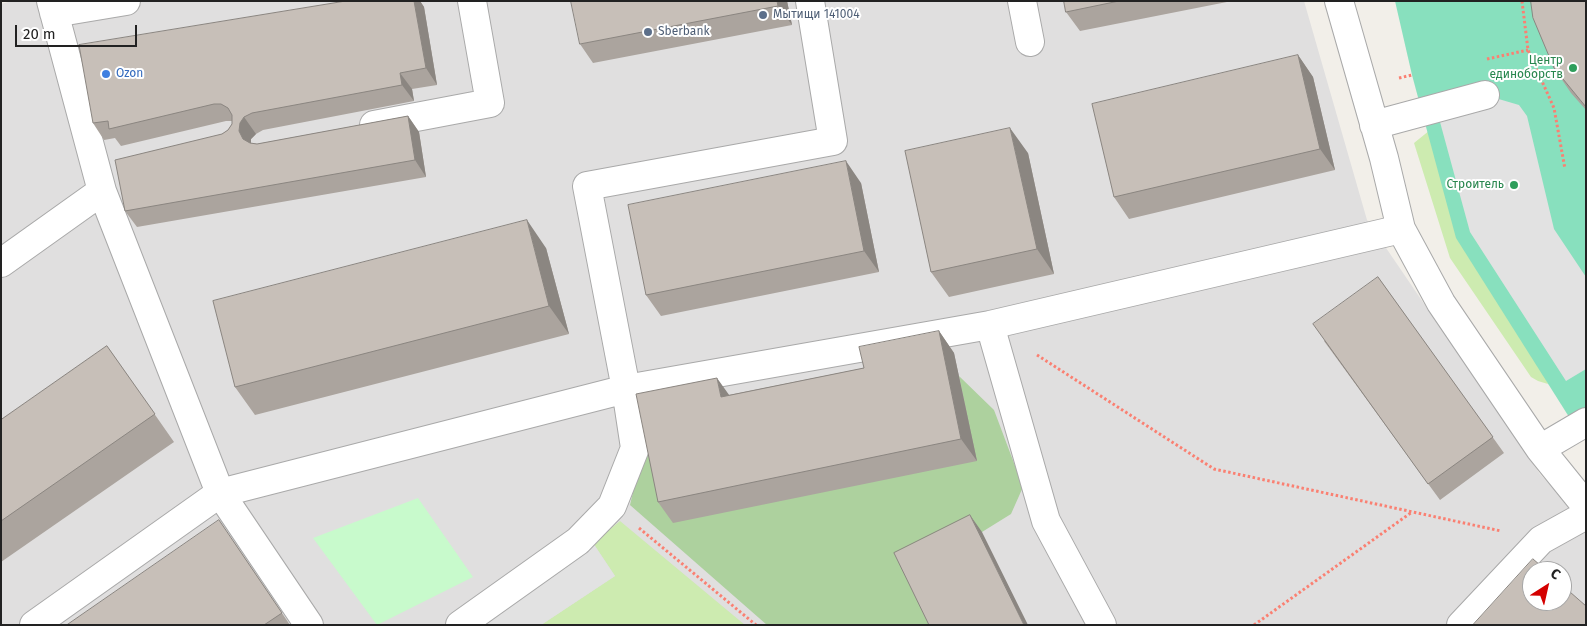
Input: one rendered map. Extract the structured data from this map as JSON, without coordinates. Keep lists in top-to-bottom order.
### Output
{
  "places": [
    "Мытищи 141004",
    "Sberbank",
    "Центр единоборств",
    "Ozon",
    "Строитель"
  ],
  "scale_bar": "20 m",
  "north": "top right"
}
